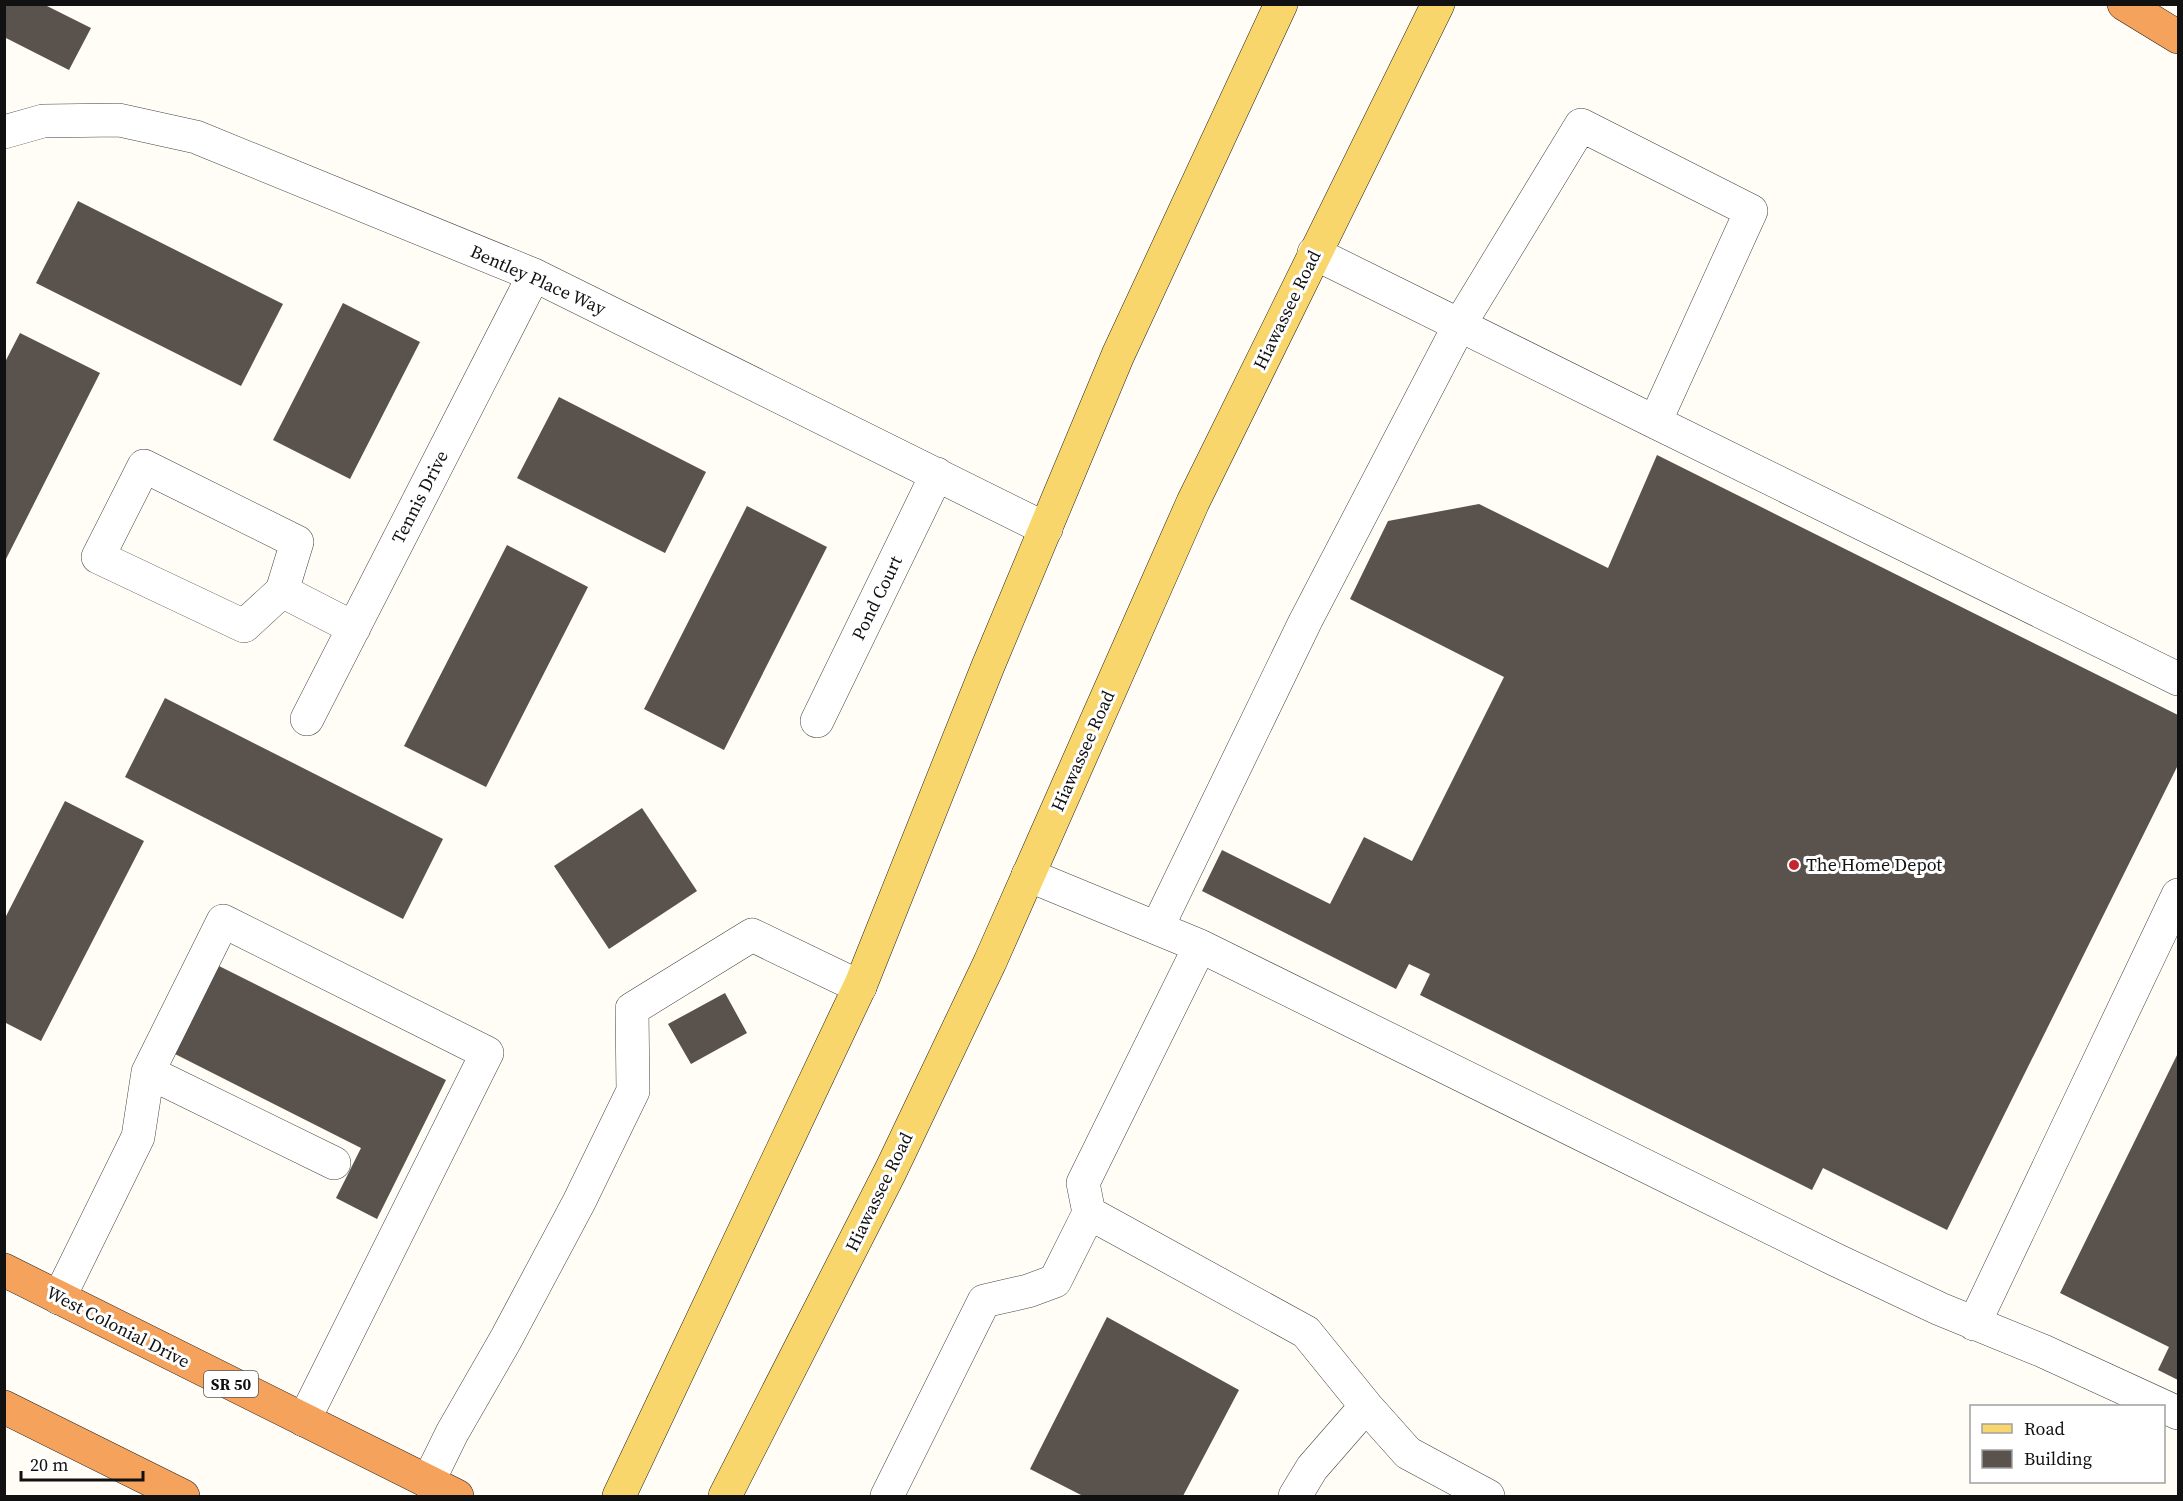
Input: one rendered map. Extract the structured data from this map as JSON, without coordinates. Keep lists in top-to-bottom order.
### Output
{
  "streets": {
    "highway": ["West Colonial Drive", "SR 50"],
    "main road": ["Hiawassee Road"],
    "street": ["Bentley Place Way", "Tennis Drive", "Pond Court"]
  },
  "crossings": [
    ["Bentley Place Way", "Tennis Drive"],
    ["Bentley Place Way", "Pond Court"]
  ],
  "places": ["The Home Depot"],
  "legend": ["Road", "Building"],
  "scale_bar": "20 m"
}
